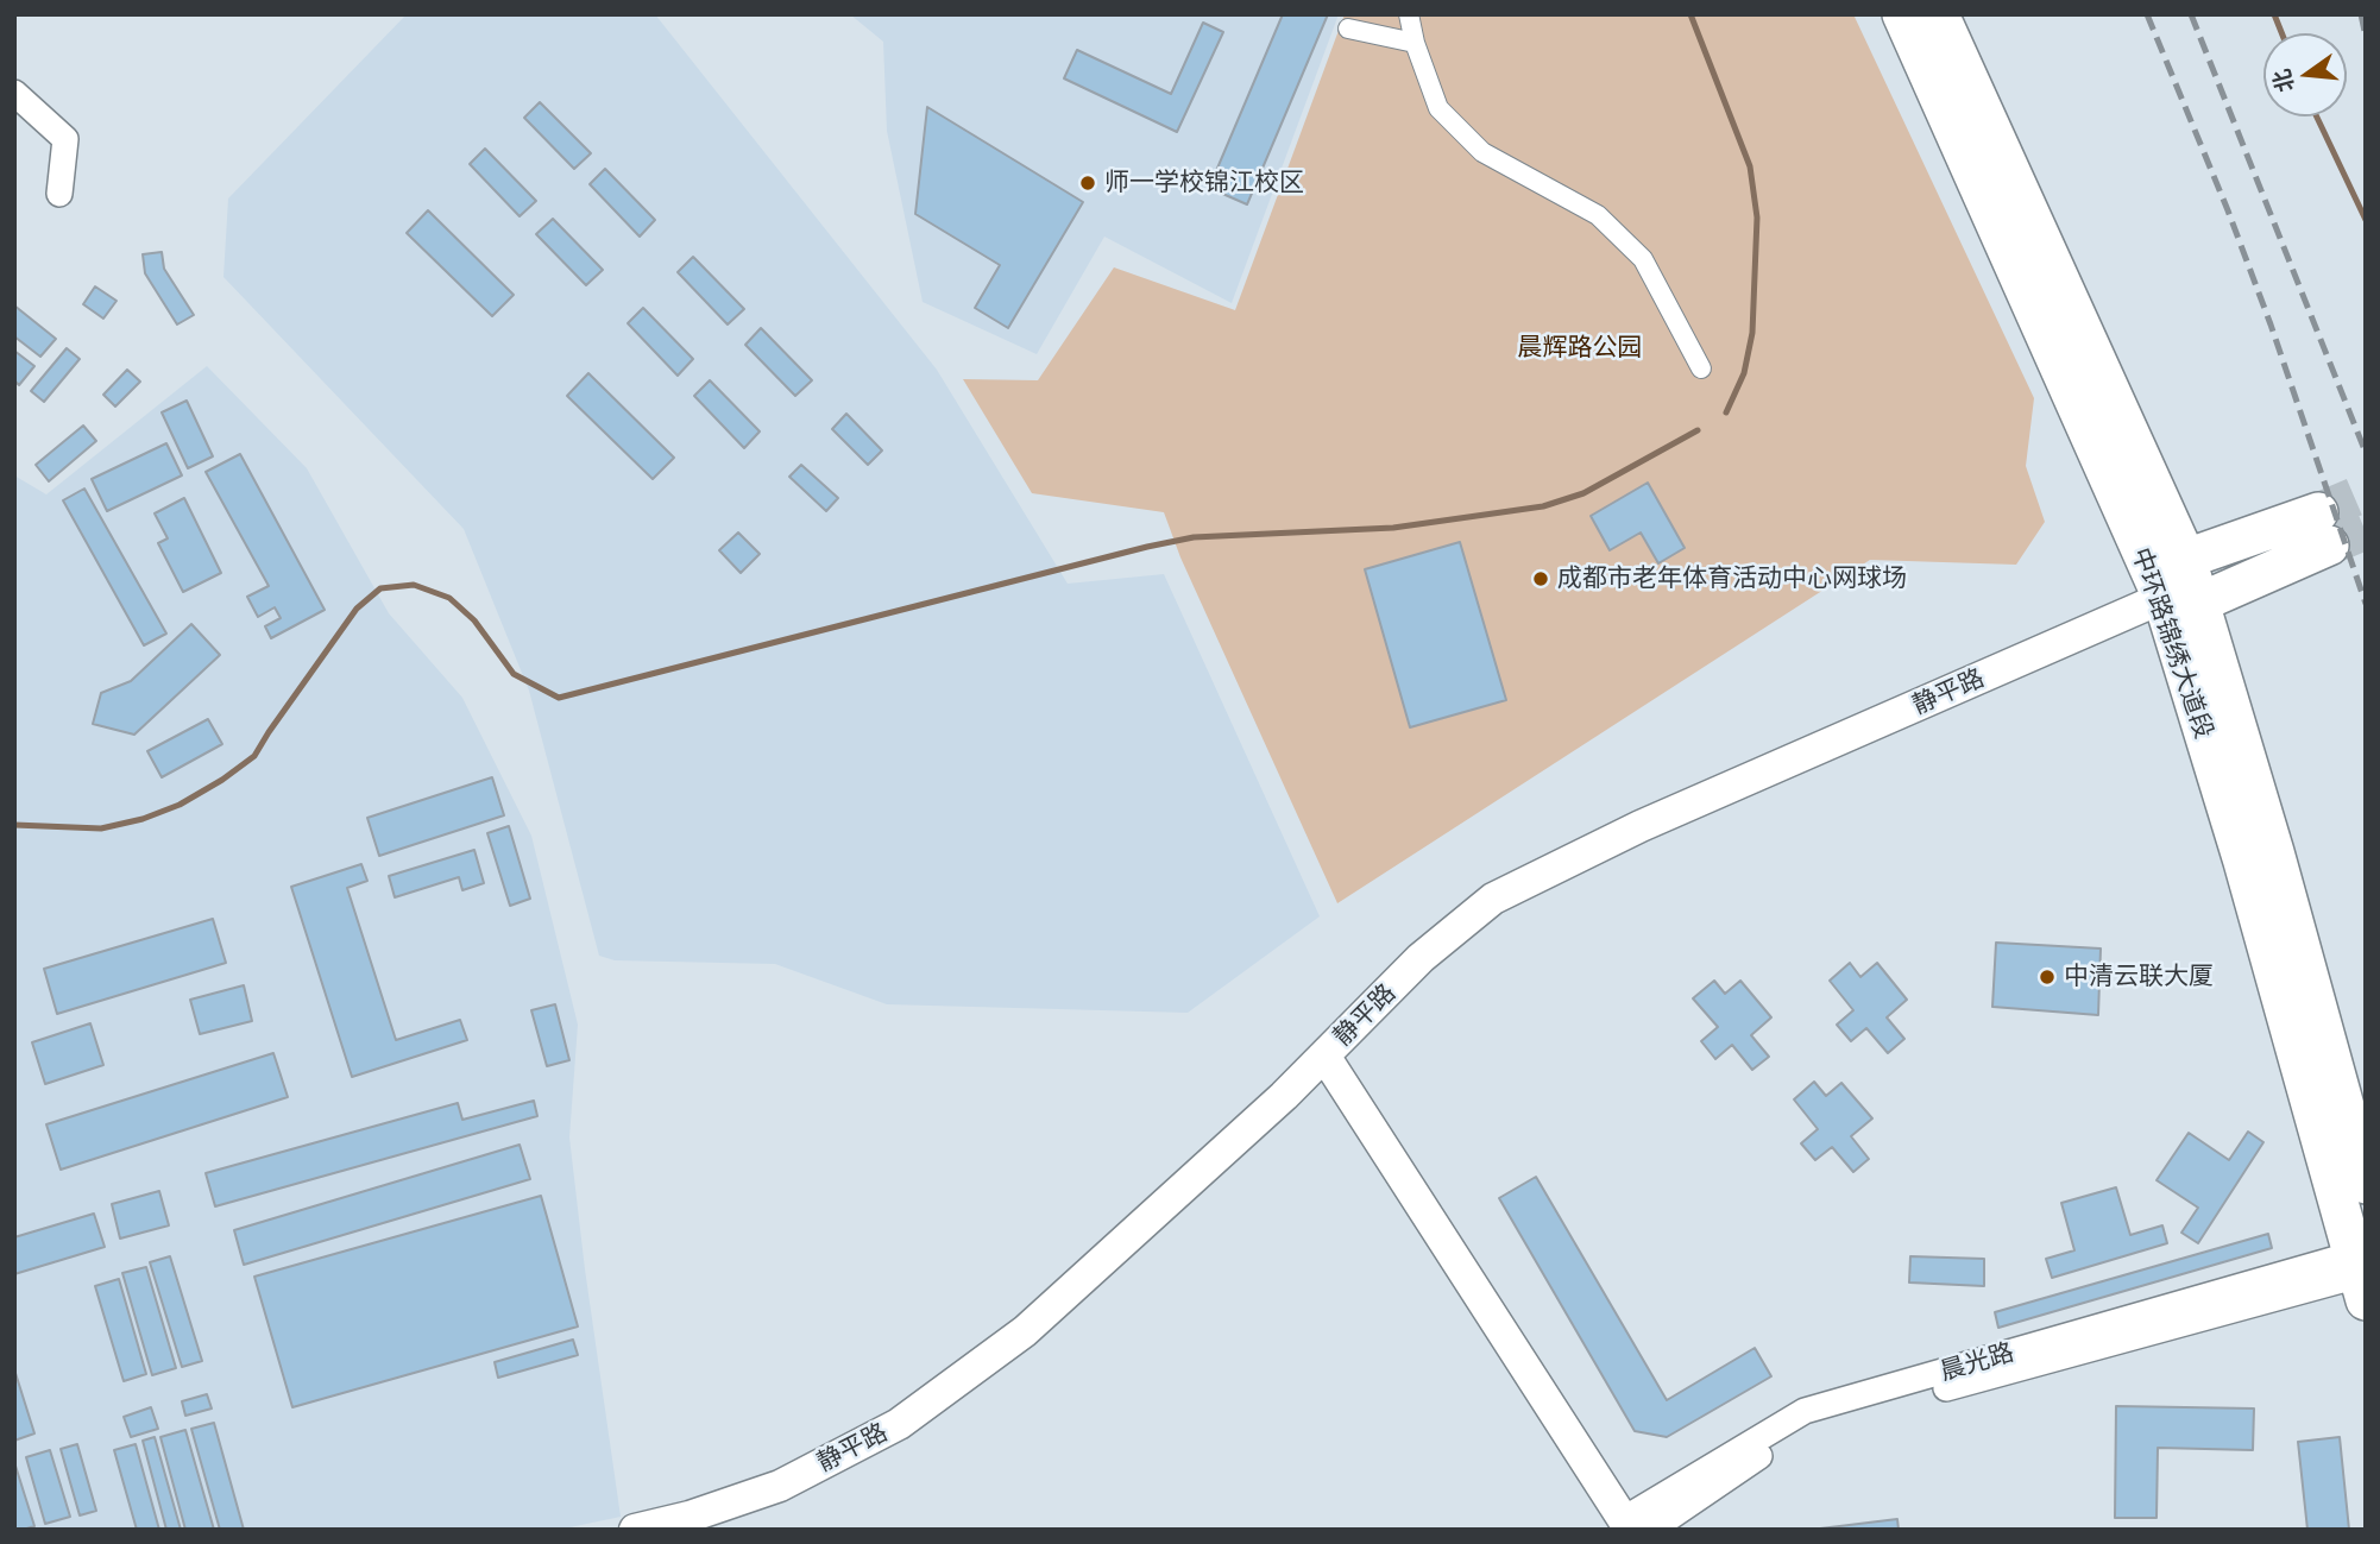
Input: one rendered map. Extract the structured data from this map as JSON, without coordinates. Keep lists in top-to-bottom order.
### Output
{
  "streets": {
    "main road": ["中环路锦绣大道段"],
    "street": ["静平路", "晨光路"]
  },
  "crossings": [
    ["中环路锦绣大道段", "静平路"],
    ["中环路锦绣大道段", "晨光路"]
  ],
  "parks": ["晨辉路公园"],
  "places": ["师一学校锦江校区", "成都市老年体育活动中心网球场", "中清云联大厦"],
  "north": "left"
}
